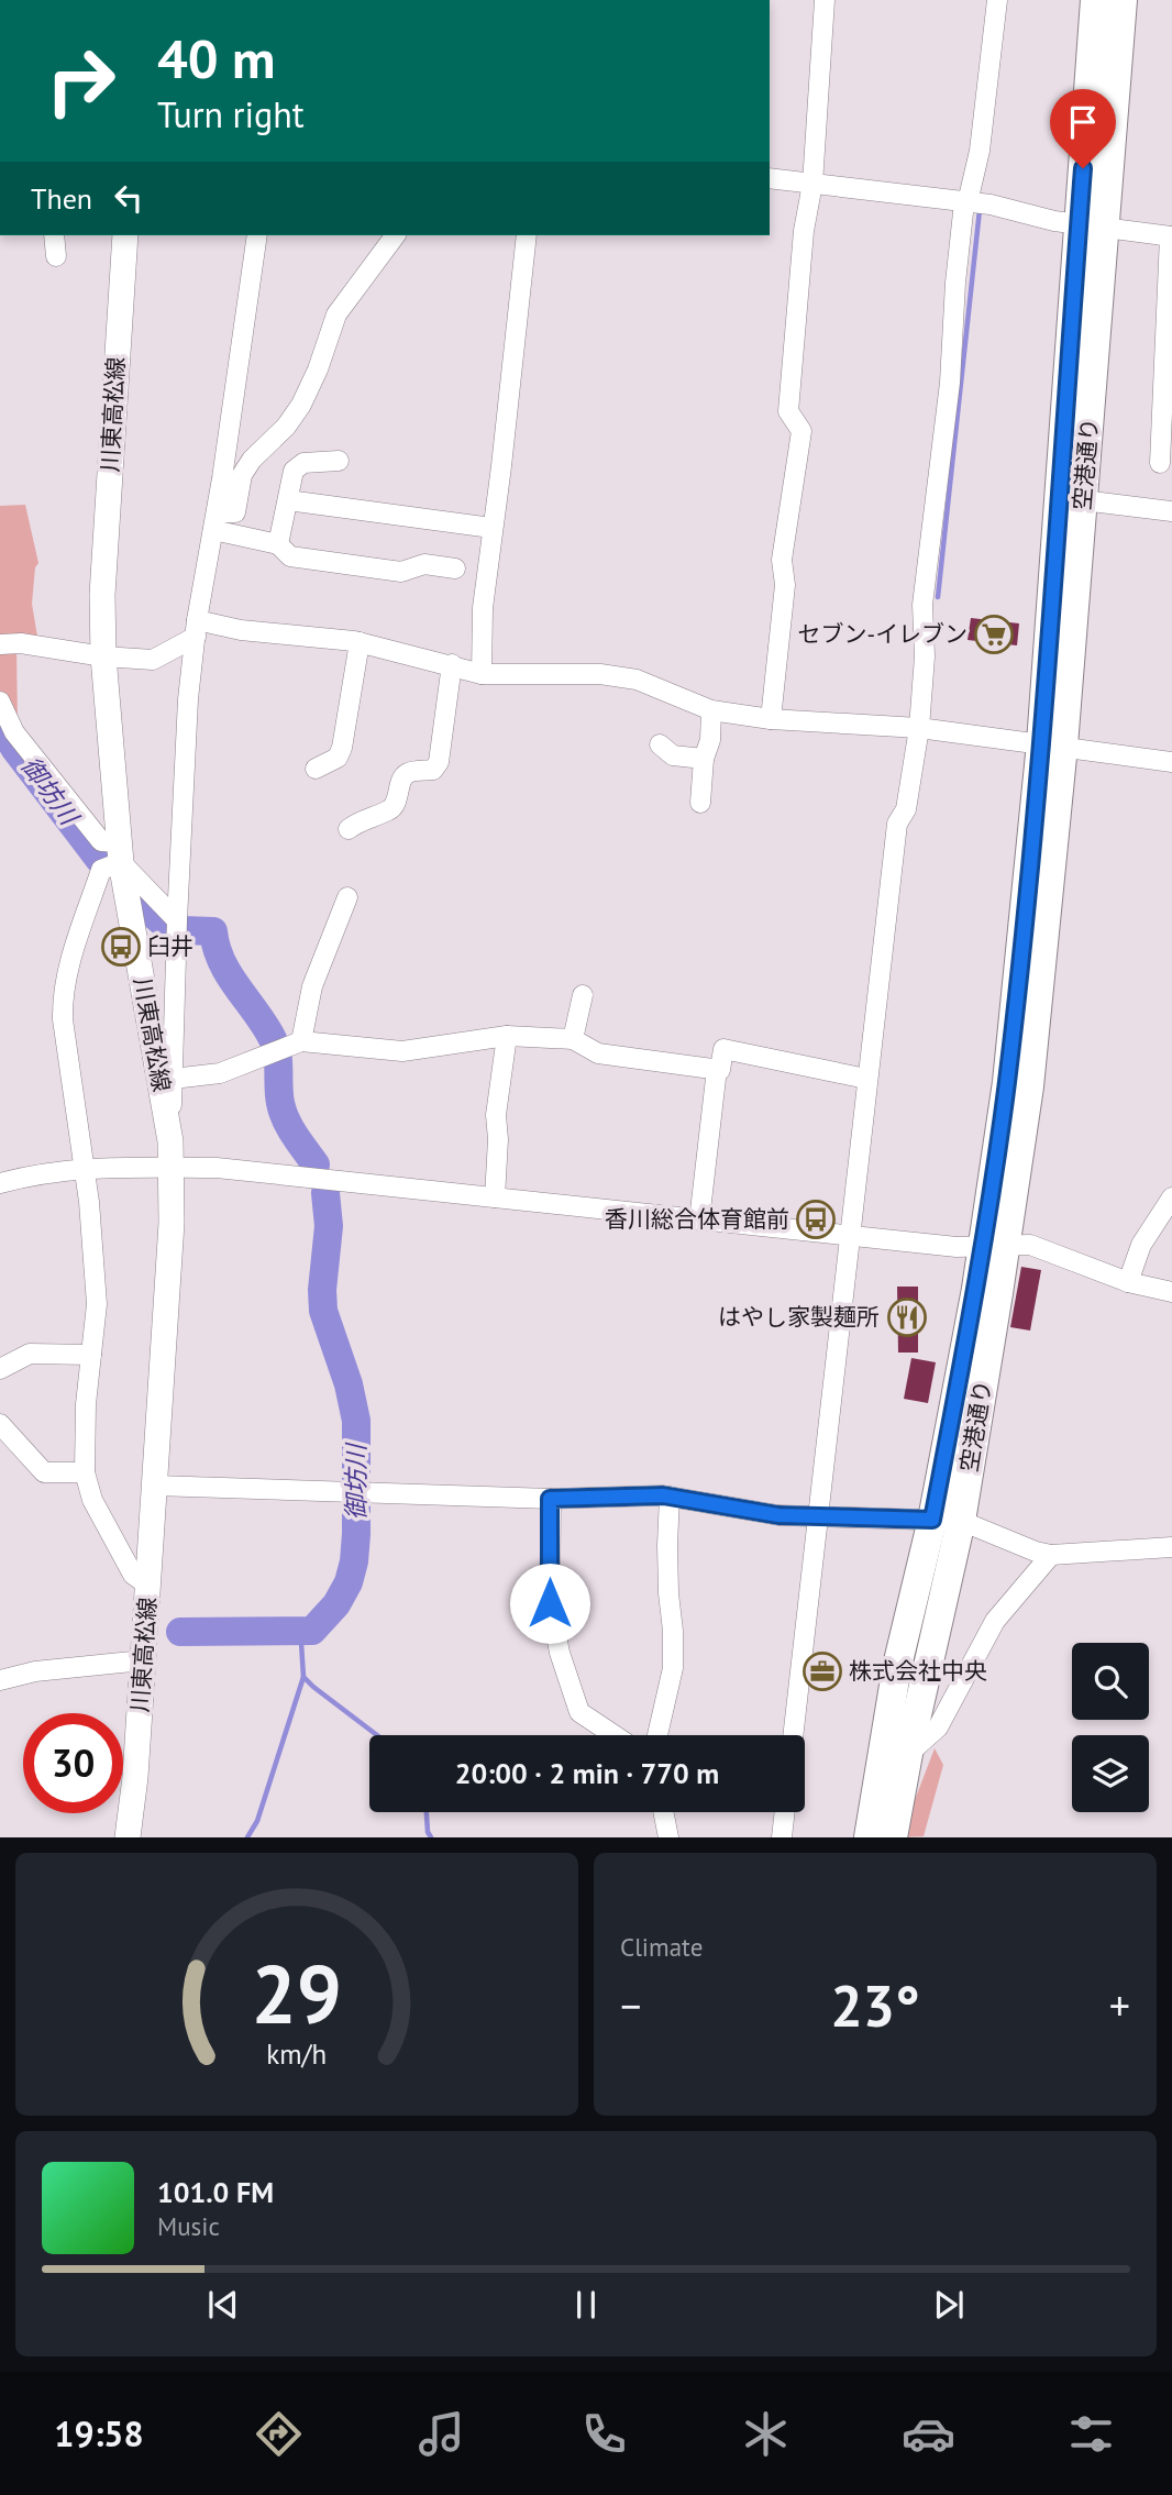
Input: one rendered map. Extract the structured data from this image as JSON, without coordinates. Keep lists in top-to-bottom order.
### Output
{
  "streets": {
    "highway": ["空港通り"],
    "main road": ["川東高松線"]
  },
  "water": ["御坊川"],
  "places": {
    "supermarket": ["セブン-イレブン"],
    "bus stop": ["臼井", "香川総合体育館前"],
    "restaurant": ["はやし家製麺所"],
    "office": ["株式会社中央"]
  },
  "page": {
    "turn": ["40 m", "Turn right"],
    "then": "Then",
    "limit": "30",
    "trip": "20:00 · 2 min · 770 m",
    "tile": "Climate",
    "heat": ["−", "23°", "+"],
    "song": ["101.0 FM", "Music"],
    "tabs": "19:58",
    "gauge": ["29", "km/h"]
  }
}
